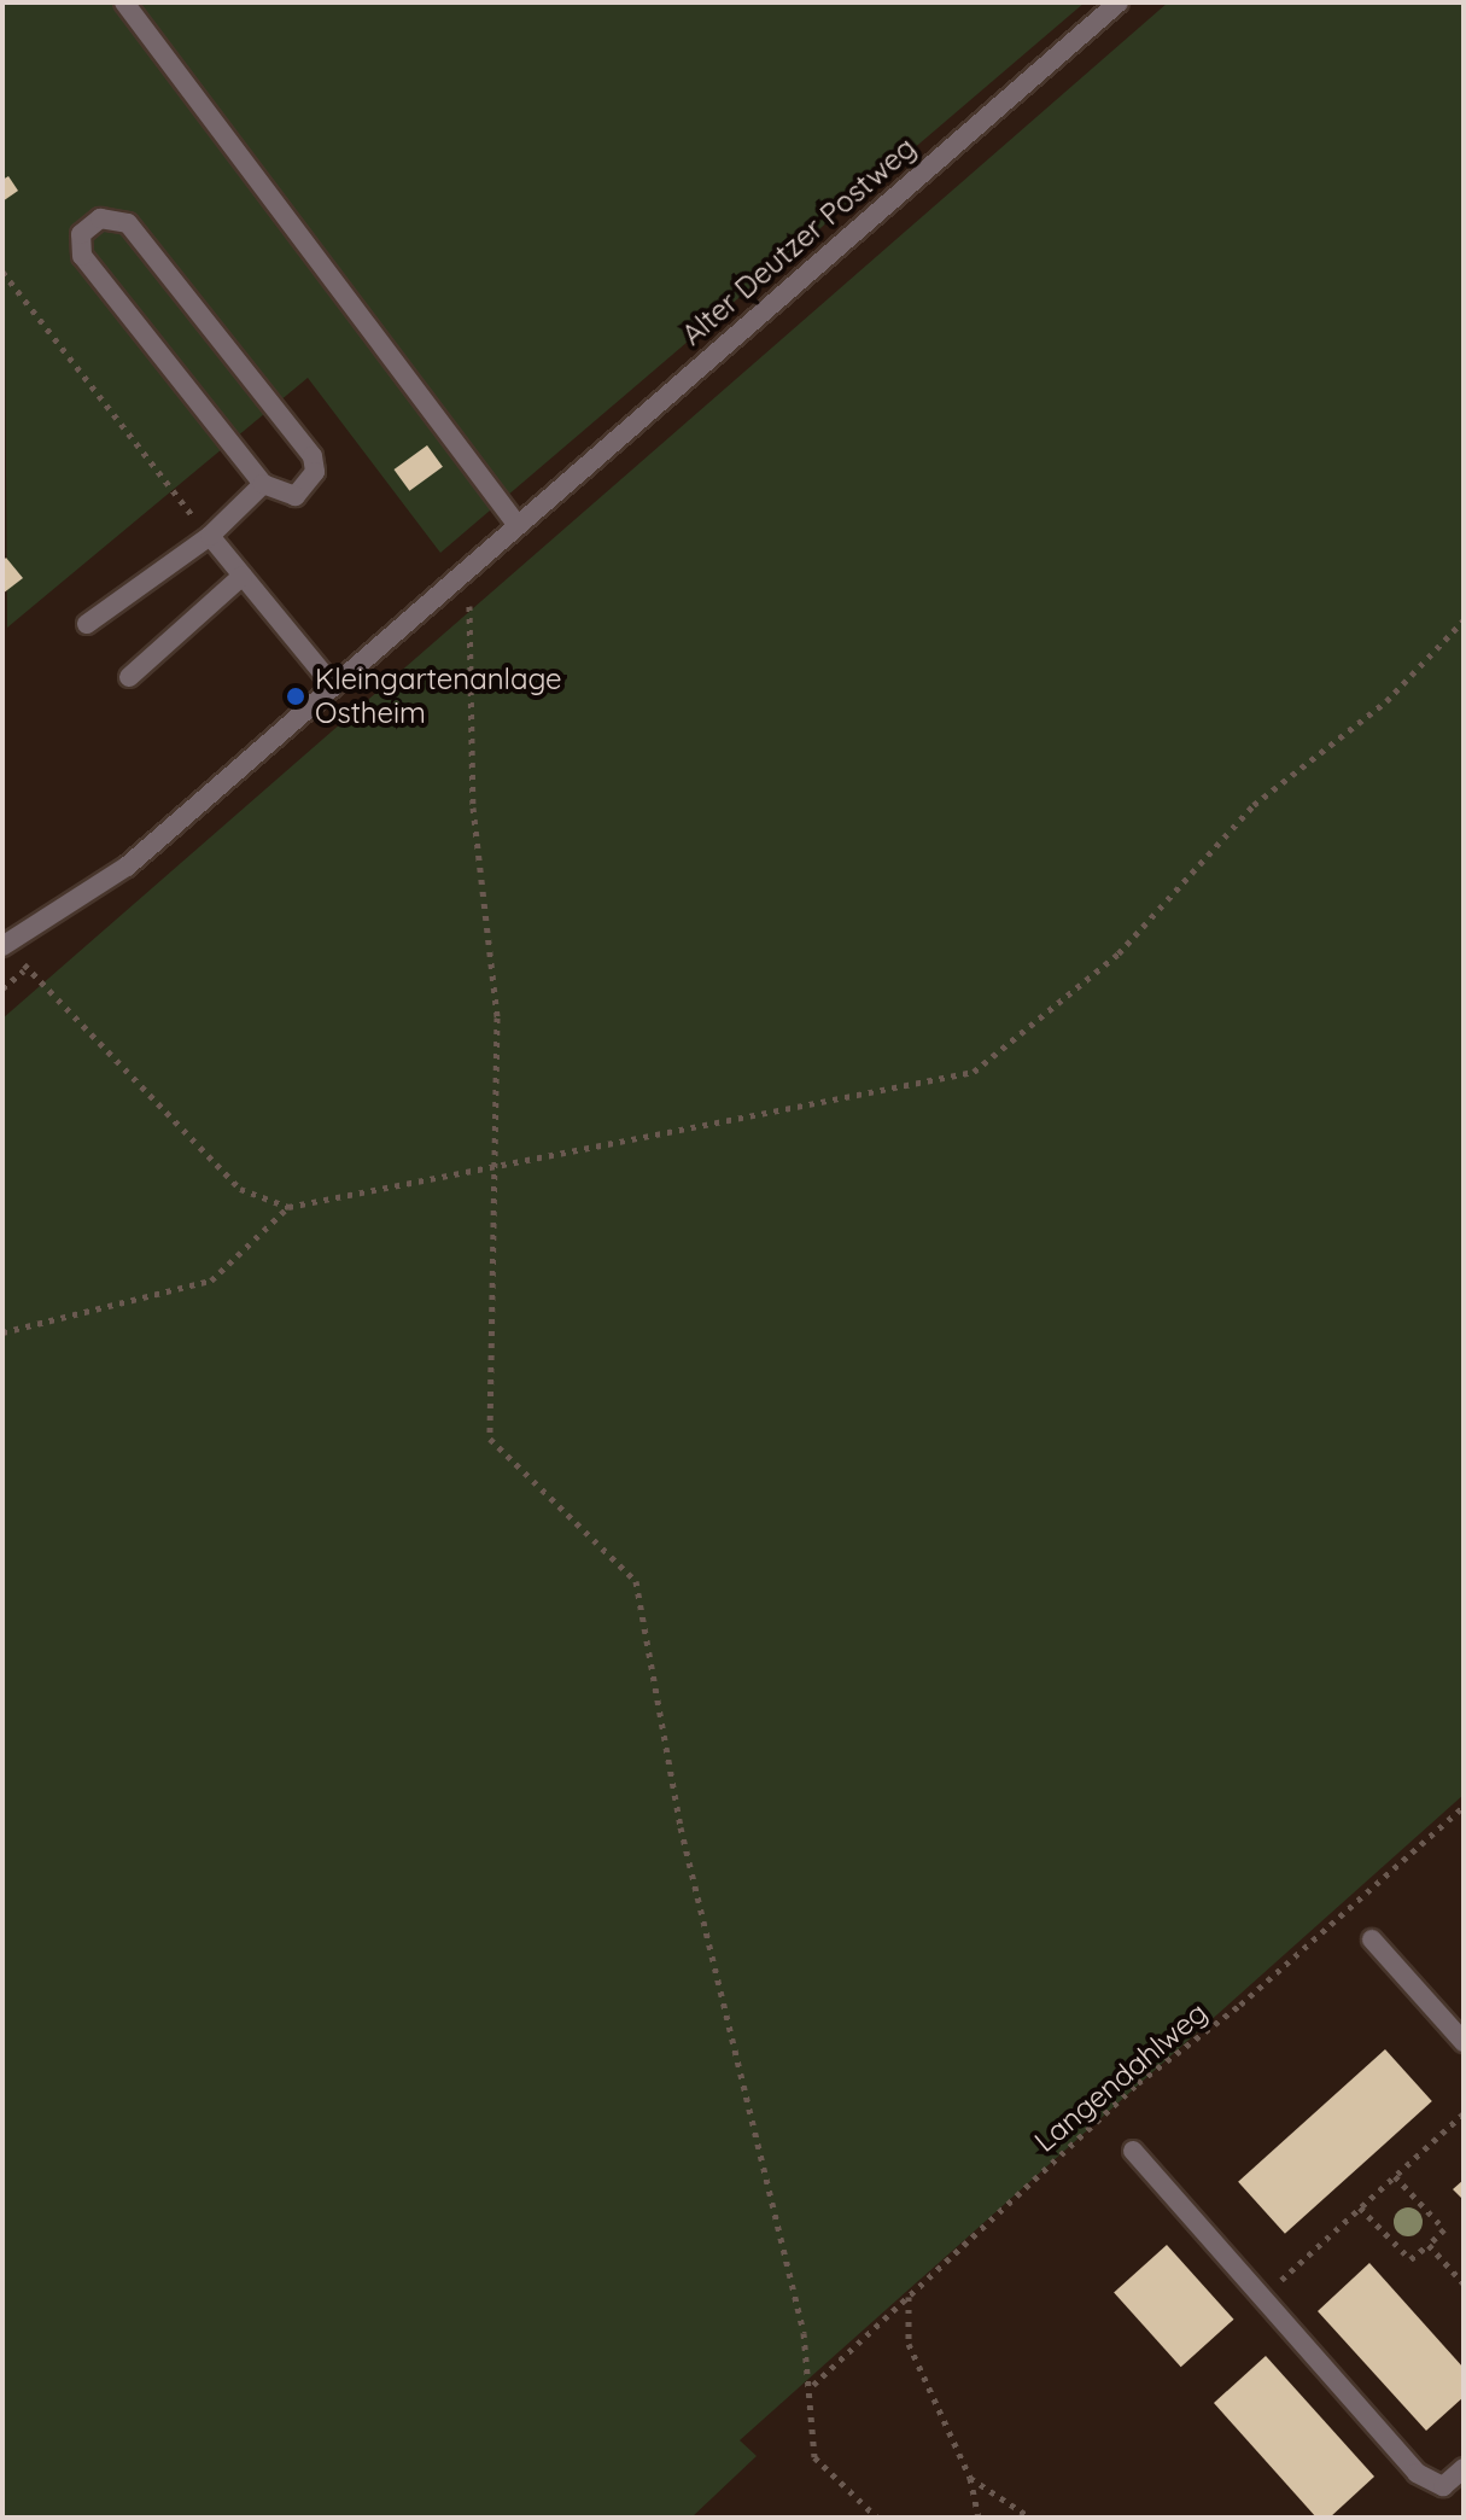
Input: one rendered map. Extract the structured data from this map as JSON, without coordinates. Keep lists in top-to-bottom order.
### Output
{
  "streets": {
    "street": ["Alter Deutzer Postweg"],
    "path": ["Langendahlweg"]
  },
  "places": ["Kleingartenanlage Ostheim"]
}
